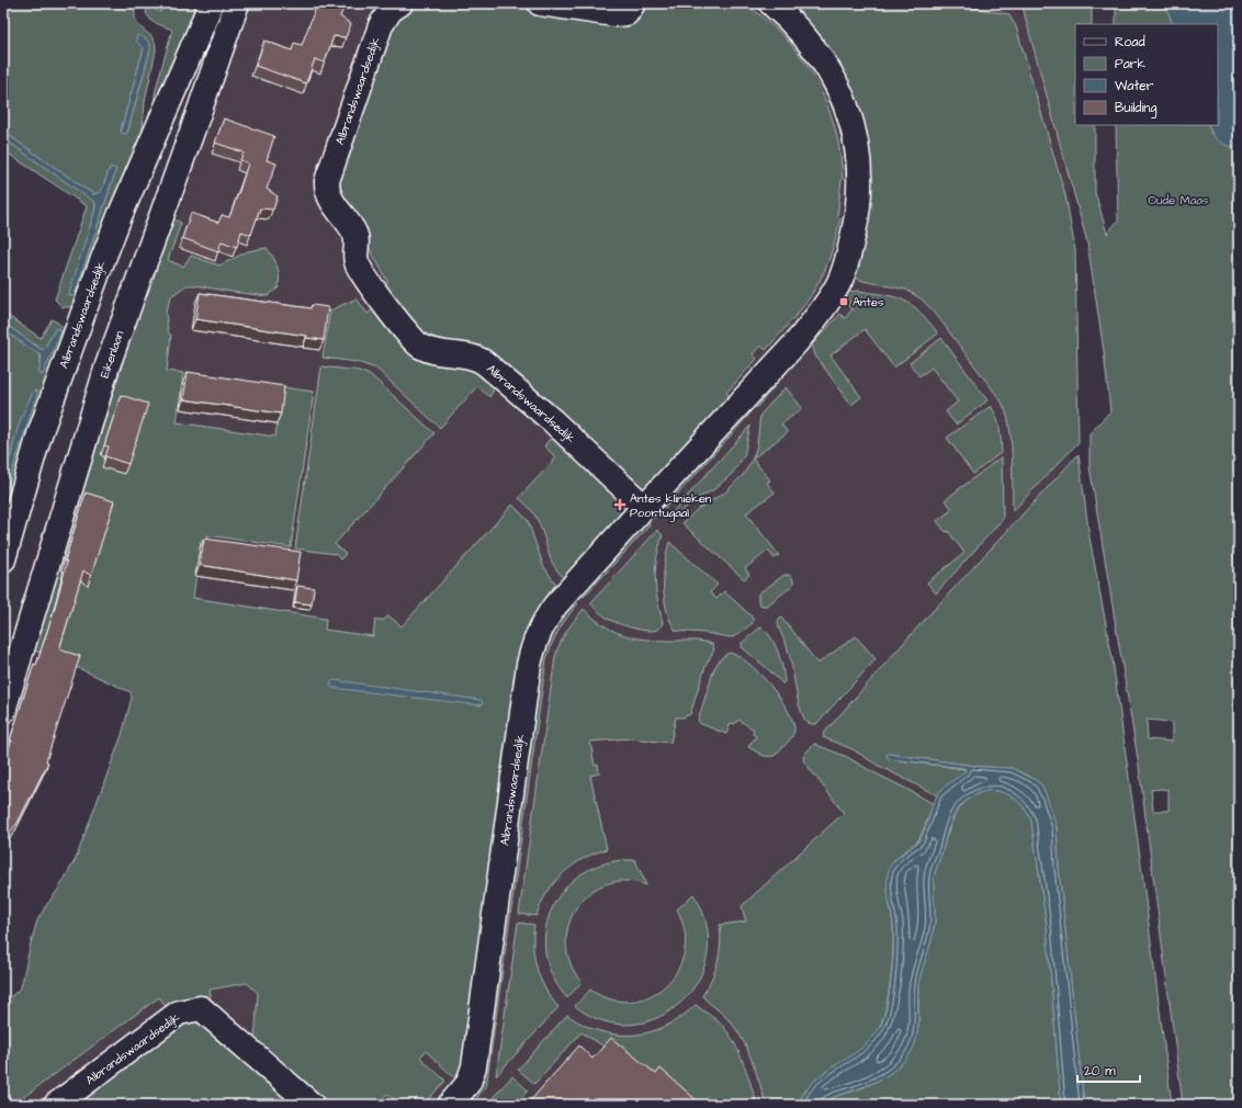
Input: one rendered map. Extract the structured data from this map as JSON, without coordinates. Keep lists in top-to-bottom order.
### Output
{
  "streets": {
    "street": ["Albrandswaardsedijk", "Eikenlaan"]
  },
  "parks": ["Oude Maas"],
  "places": {
    "transit": ["Antes"],
    "health": ["Antes klinieken Poortugaal"]
  },
  "legend": [
    "Road",
    "Park",
    "Water",
    "Building"
  ],
  "scale_bar": "20 m"
}
